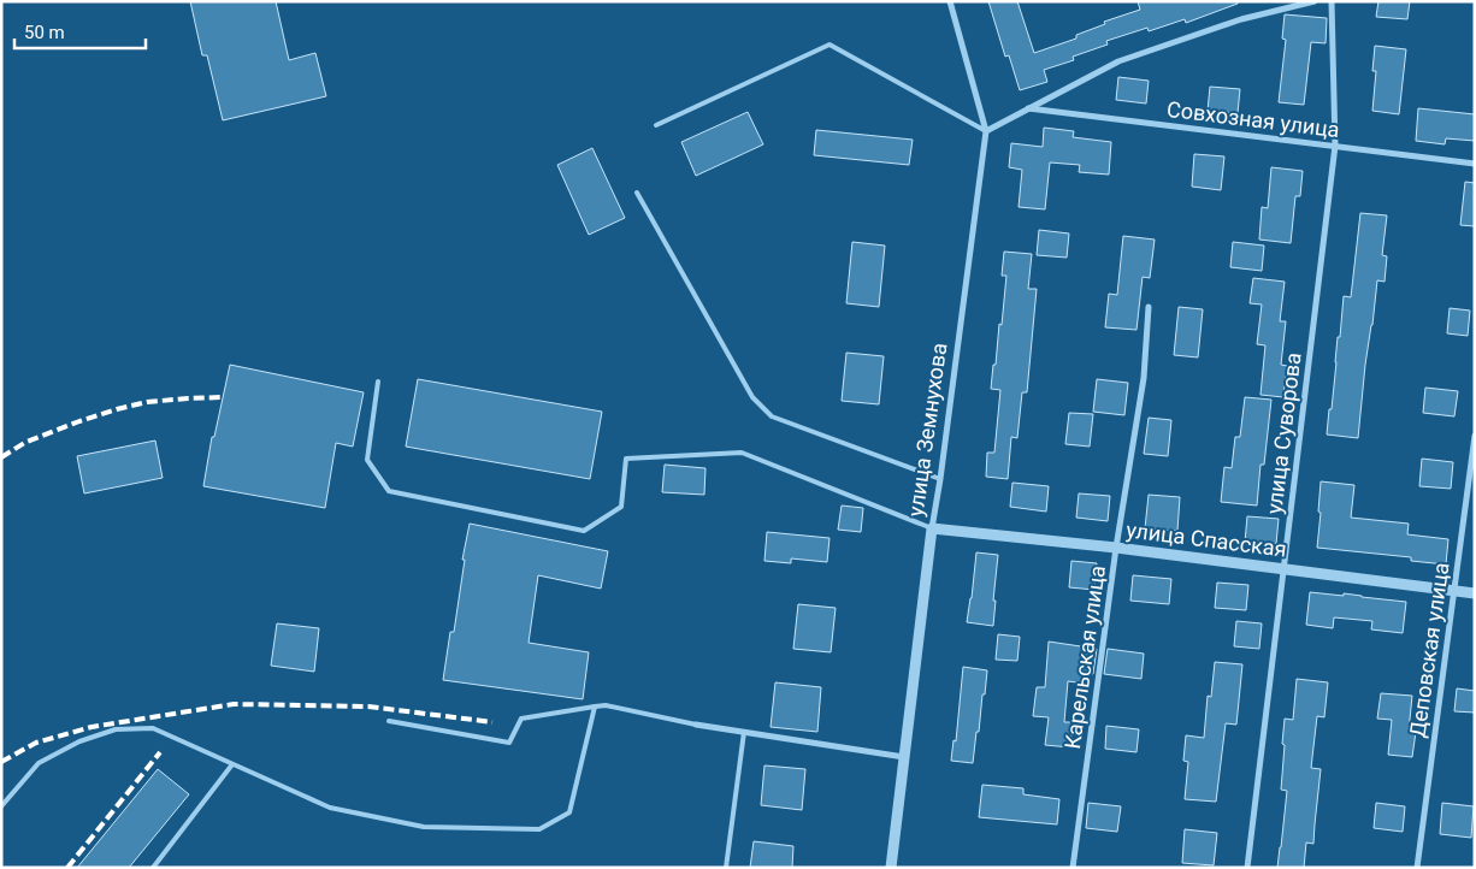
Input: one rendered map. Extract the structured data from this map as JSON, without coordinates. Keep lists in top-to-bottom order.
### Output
{
  "streets": {
    "street": [
      "Совхозная улица",
      "улица Земнухова",
      "улица Суворова",
      "улица Спасская",
      "Деповская улица",
      "Карельская улица"
    ]
  },
  "crossings": [
    ["Совхозная улица", "улица Суворова"],
    ["улица Земнухова", "улица Спасская"],
    ["улица Суворова", "улица Спасская"],
    ["улица Спасская", "Деповская улица"],
    ["улица Спасская", "Карельская улица"]
  ],
  "scale_bar": "50 m"
}
